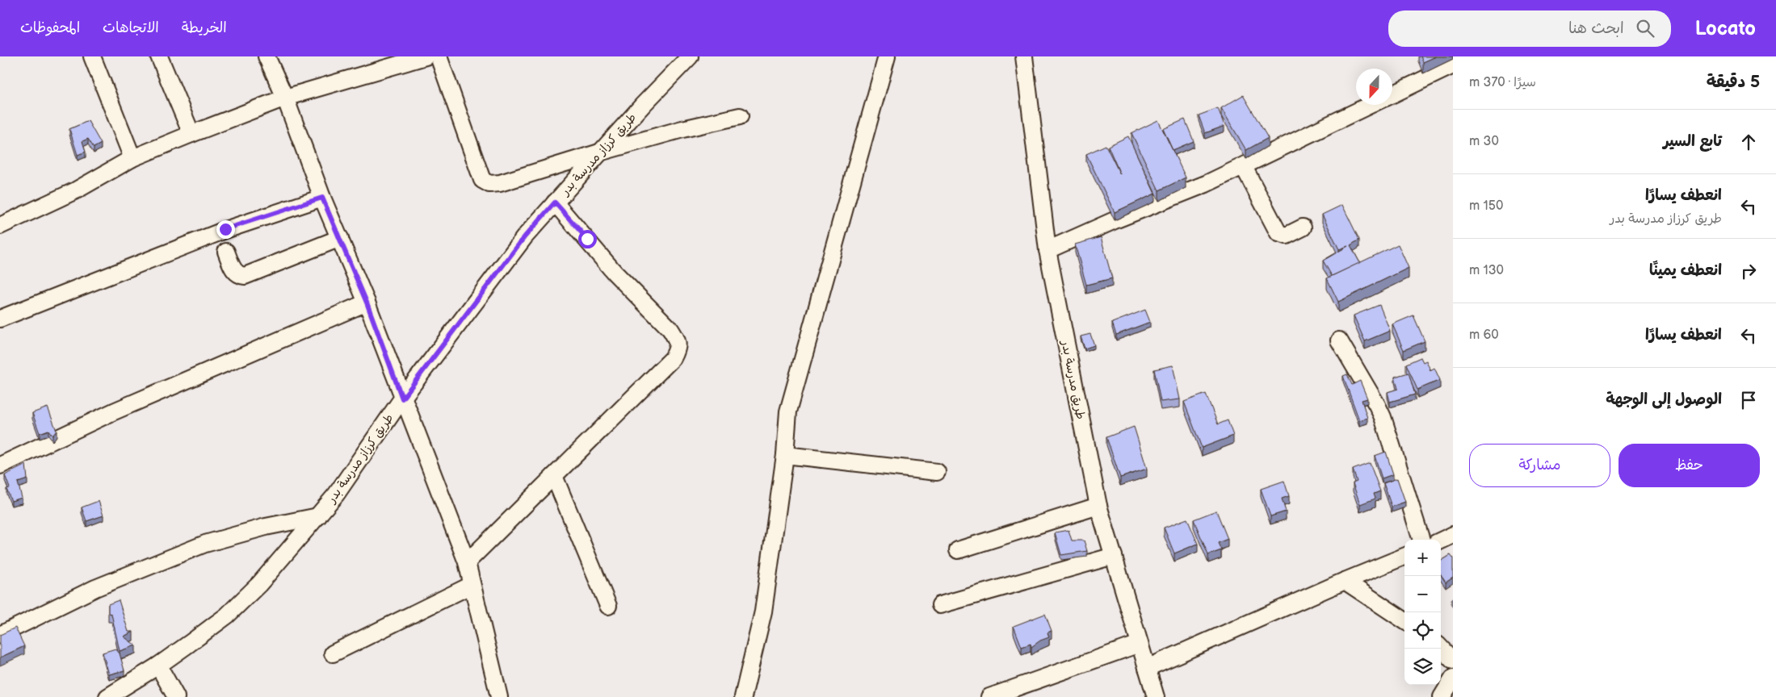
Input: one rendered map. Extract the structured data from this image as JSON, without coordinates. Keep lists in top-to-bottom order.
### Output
{
  "streets": {
    "street": ["طريق كرزاز مدرسة بدر", "طريق مدرسة بدر"]
  },
  "north": "bottom",
  "page": {
    "header": "Locato",
    "search": "ابحث هنا",
    "nav": ["الخريطة", "الاتجاهات", "المحفوظات"],
    "heading": ["5 دقيقة", "سيرًا · 370 m"],
    "list": [
      ["تابع السير", "30 m"],
      ["انعطف يسارًا", "طريق كرزاز مدرسة بدر", "150 m"],
      ["انعطف يمينًا", "130 m"],
      ["انعطف يسارًا", "60 m"],
      "الوصول إلى الوجهة"
    ],
    "buttons": ["حفظ", "مشاركة"],
    "map_buttons": ["+", "−"]
  }
}
